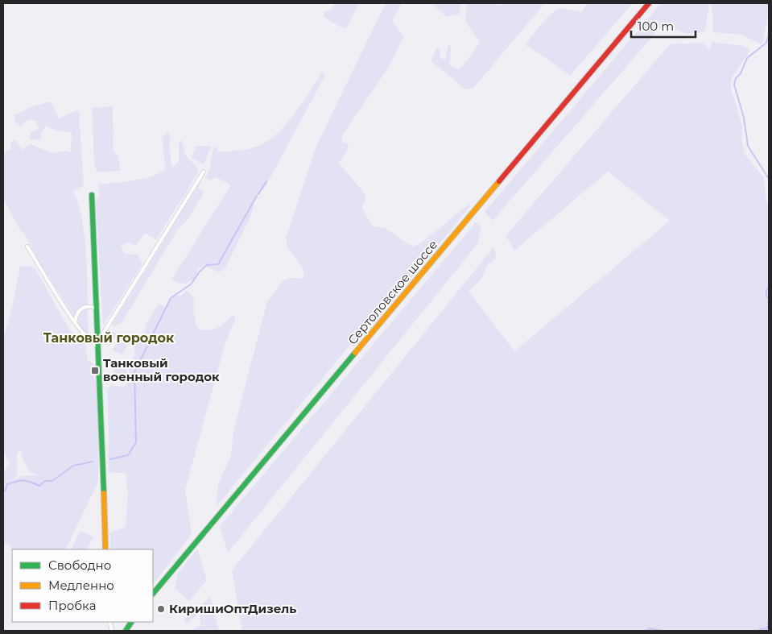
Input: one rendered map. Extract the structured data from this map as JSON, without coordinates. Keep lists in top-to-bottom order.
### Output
{
  "streets": {
    "main road": ["Сертоловское шоссе"]
  },
  "districts": ["Танковый городок"],
  "places": {
    "transit": ["Танковый военный городок"],
    "other": ["КиришиОптДизель"]
  },
  "legend": ["Свободно", "Медленно", "Пробка"],
  "scale_bar": "100 m"
}
